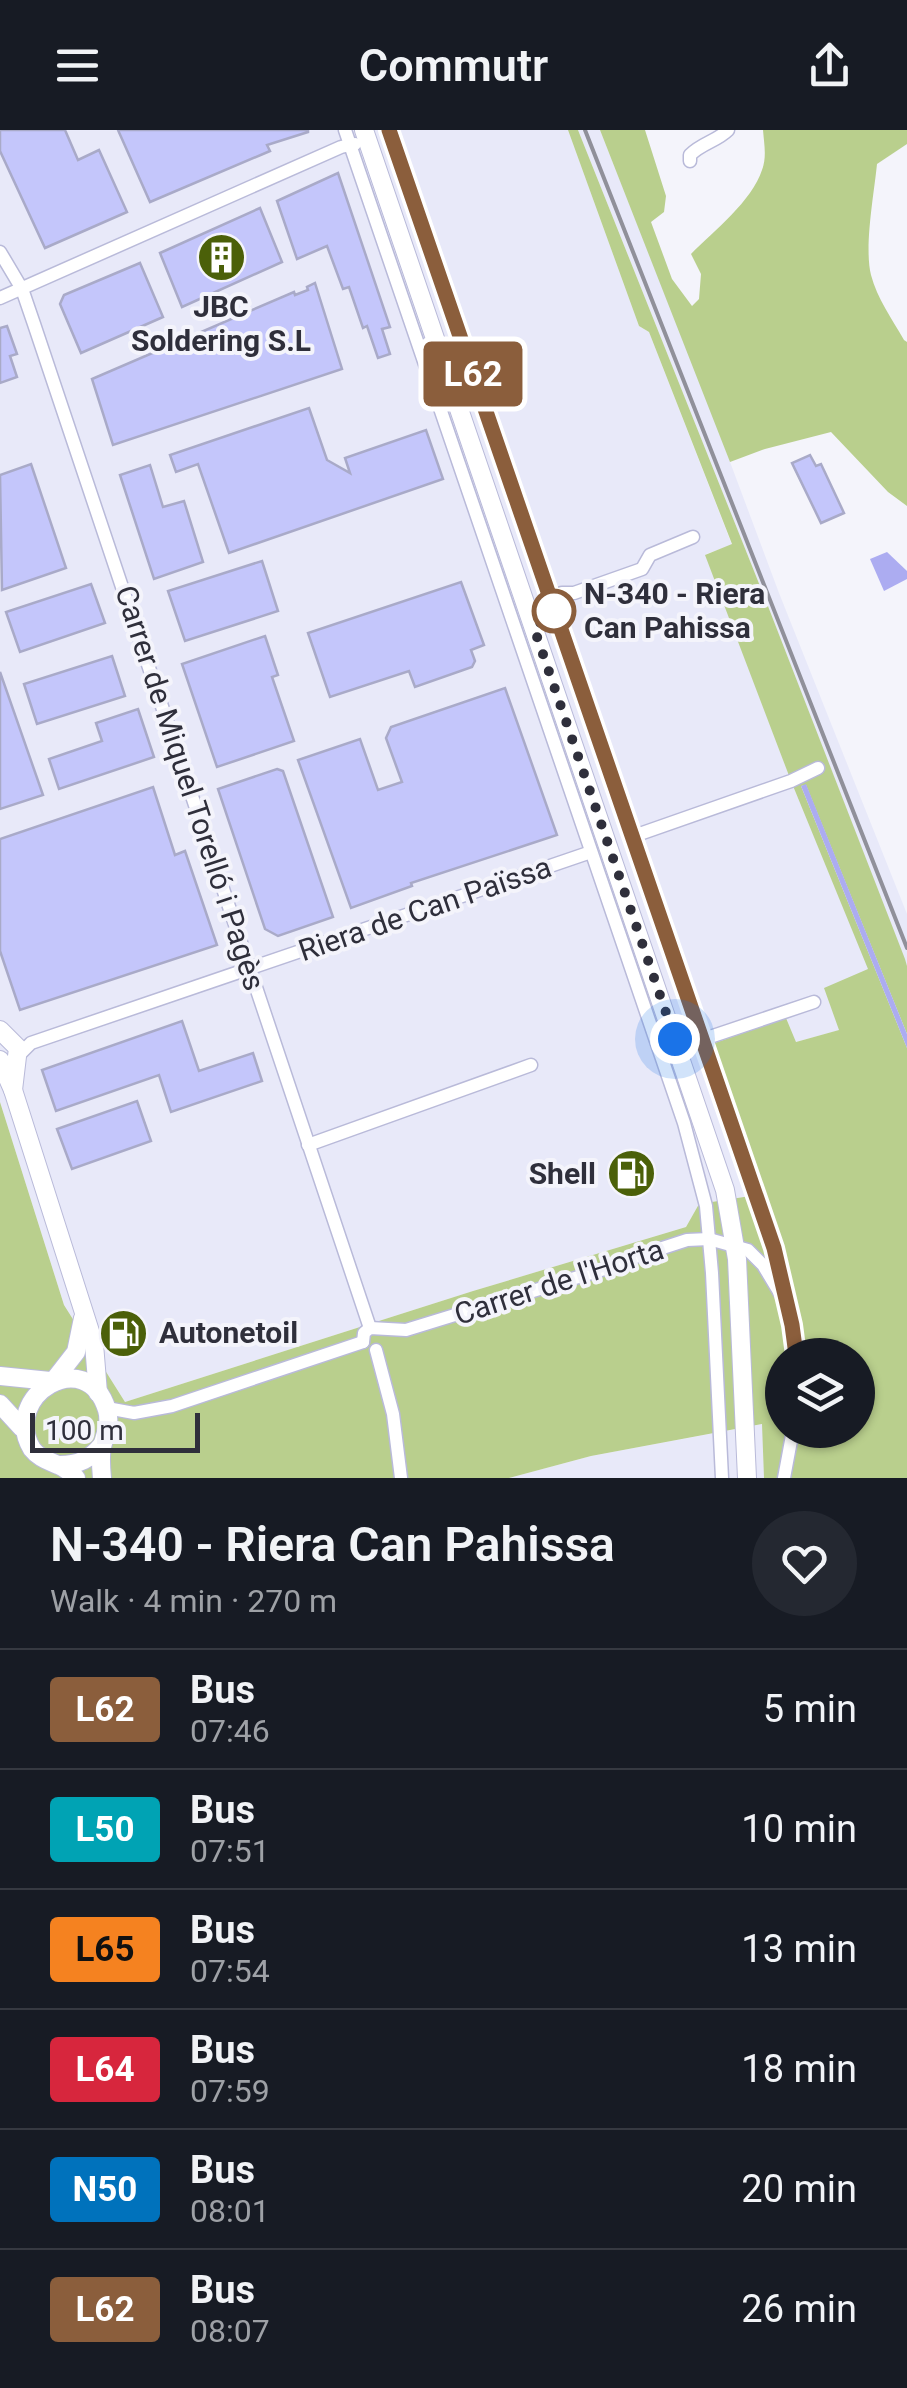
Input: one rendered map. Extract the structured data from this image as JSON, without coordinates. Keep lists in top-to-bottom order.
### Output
{
  "streets": {
    "street": ["Carrer de Miquel Torelló i Pagès", "Riera de Can Païssa", "Carrer de l'Horta"]
  },
  "crossings": [
    ["Carrer de Miquel Torelló i Pagès", "Riera de Can Païssa"],
    ["Carrer de Miquel Torelló i Pagès", "Carrer de l'Horta"]
  ],
  "places": {
    "building": ["JBC Soldering S.L"],
    "other": ["N-340 - Riera Can Pahissa"],
    "fuel station": ["Shell", "Autonetoil"]
  },
  "lines": ["bus line L62"],
  "scale_bar": "100 m",
  "page": {
    "header": "Commutr",
    "on_map": "L62",
    "scale": "100 m",
    "heading": ["N-340 - Riera Can Pahissa", "Walk · 4 min · 270 m"],
    "list": [
      {
        "mark": "L62",
        "name": "Bus",
        "note": "07:46",
        "value": "5 min"
      },
      {
        "mark": "L50",
        "name": "Bus",
        "note": "07:51",
        "value": "10 min"
      },
      {
        "mark": "L65",
        "name": "Bus",
        "note": "07:54",
        "value": "13 min"
      },
      {
        "mark": "L64",
        "name": "Bus",
        "note": "07:59",
        "value": "18 min"
      },
      {
        "mark": "N50",
        "name": "Bus",
        "note": "08:01",
        "value": "20 min"
      },
      {
        "mark": "L62",
        "name": "Bus",
        "note": "08:07",
        "value": "26 min"
      }
    ]
  }
}
